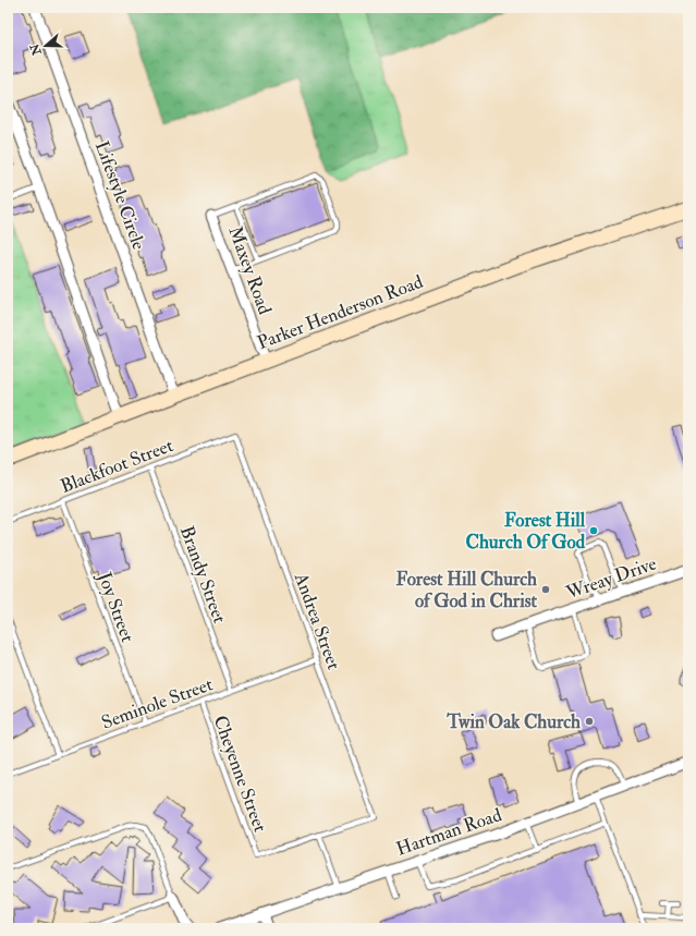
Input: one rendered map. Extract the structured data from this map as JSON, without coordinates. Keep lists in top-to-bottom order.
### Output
{
  "streets": {
    "street": [
      "Lifestyle Circle",
      "Maxey Road",
      "Parker Henderson Road",
      "Wreay Drive",
      "Hartman Road"
    ],
    "lane": [
      "Blackfoot Street",
      "Brandy Street",
      "Joy Street",
      "Andrea Street",
      "Seminole Street",
      "Cheyenne Street"
    ]
  },
  "crossings": [
    ["Lifestyle Circle", "Parker Henderson Road"],
    ["Maxey Road", "Parker Henderson Road"],
    ["Blackfoot Street", "Brandy Street"],
    ["Blackfoot Street", "Joy Street"],
    ["Blackfoot Street", "Andrea Street"],
    ["Brandy Street", "Seminole Street"],
    ["Joy Street", "Seminole Street"],
    ["Andrea Street", "Seminole Street"],
    ["Andrea Street", "Cheyenne Street"],
    ["Seminole Street", "Cheyenne Street"]
  ],
  "places": ["Forest Hill Church Of God", "Forest Hill Church of God in Christ", "Twin Oak Church"],
  "north": "left"
}
